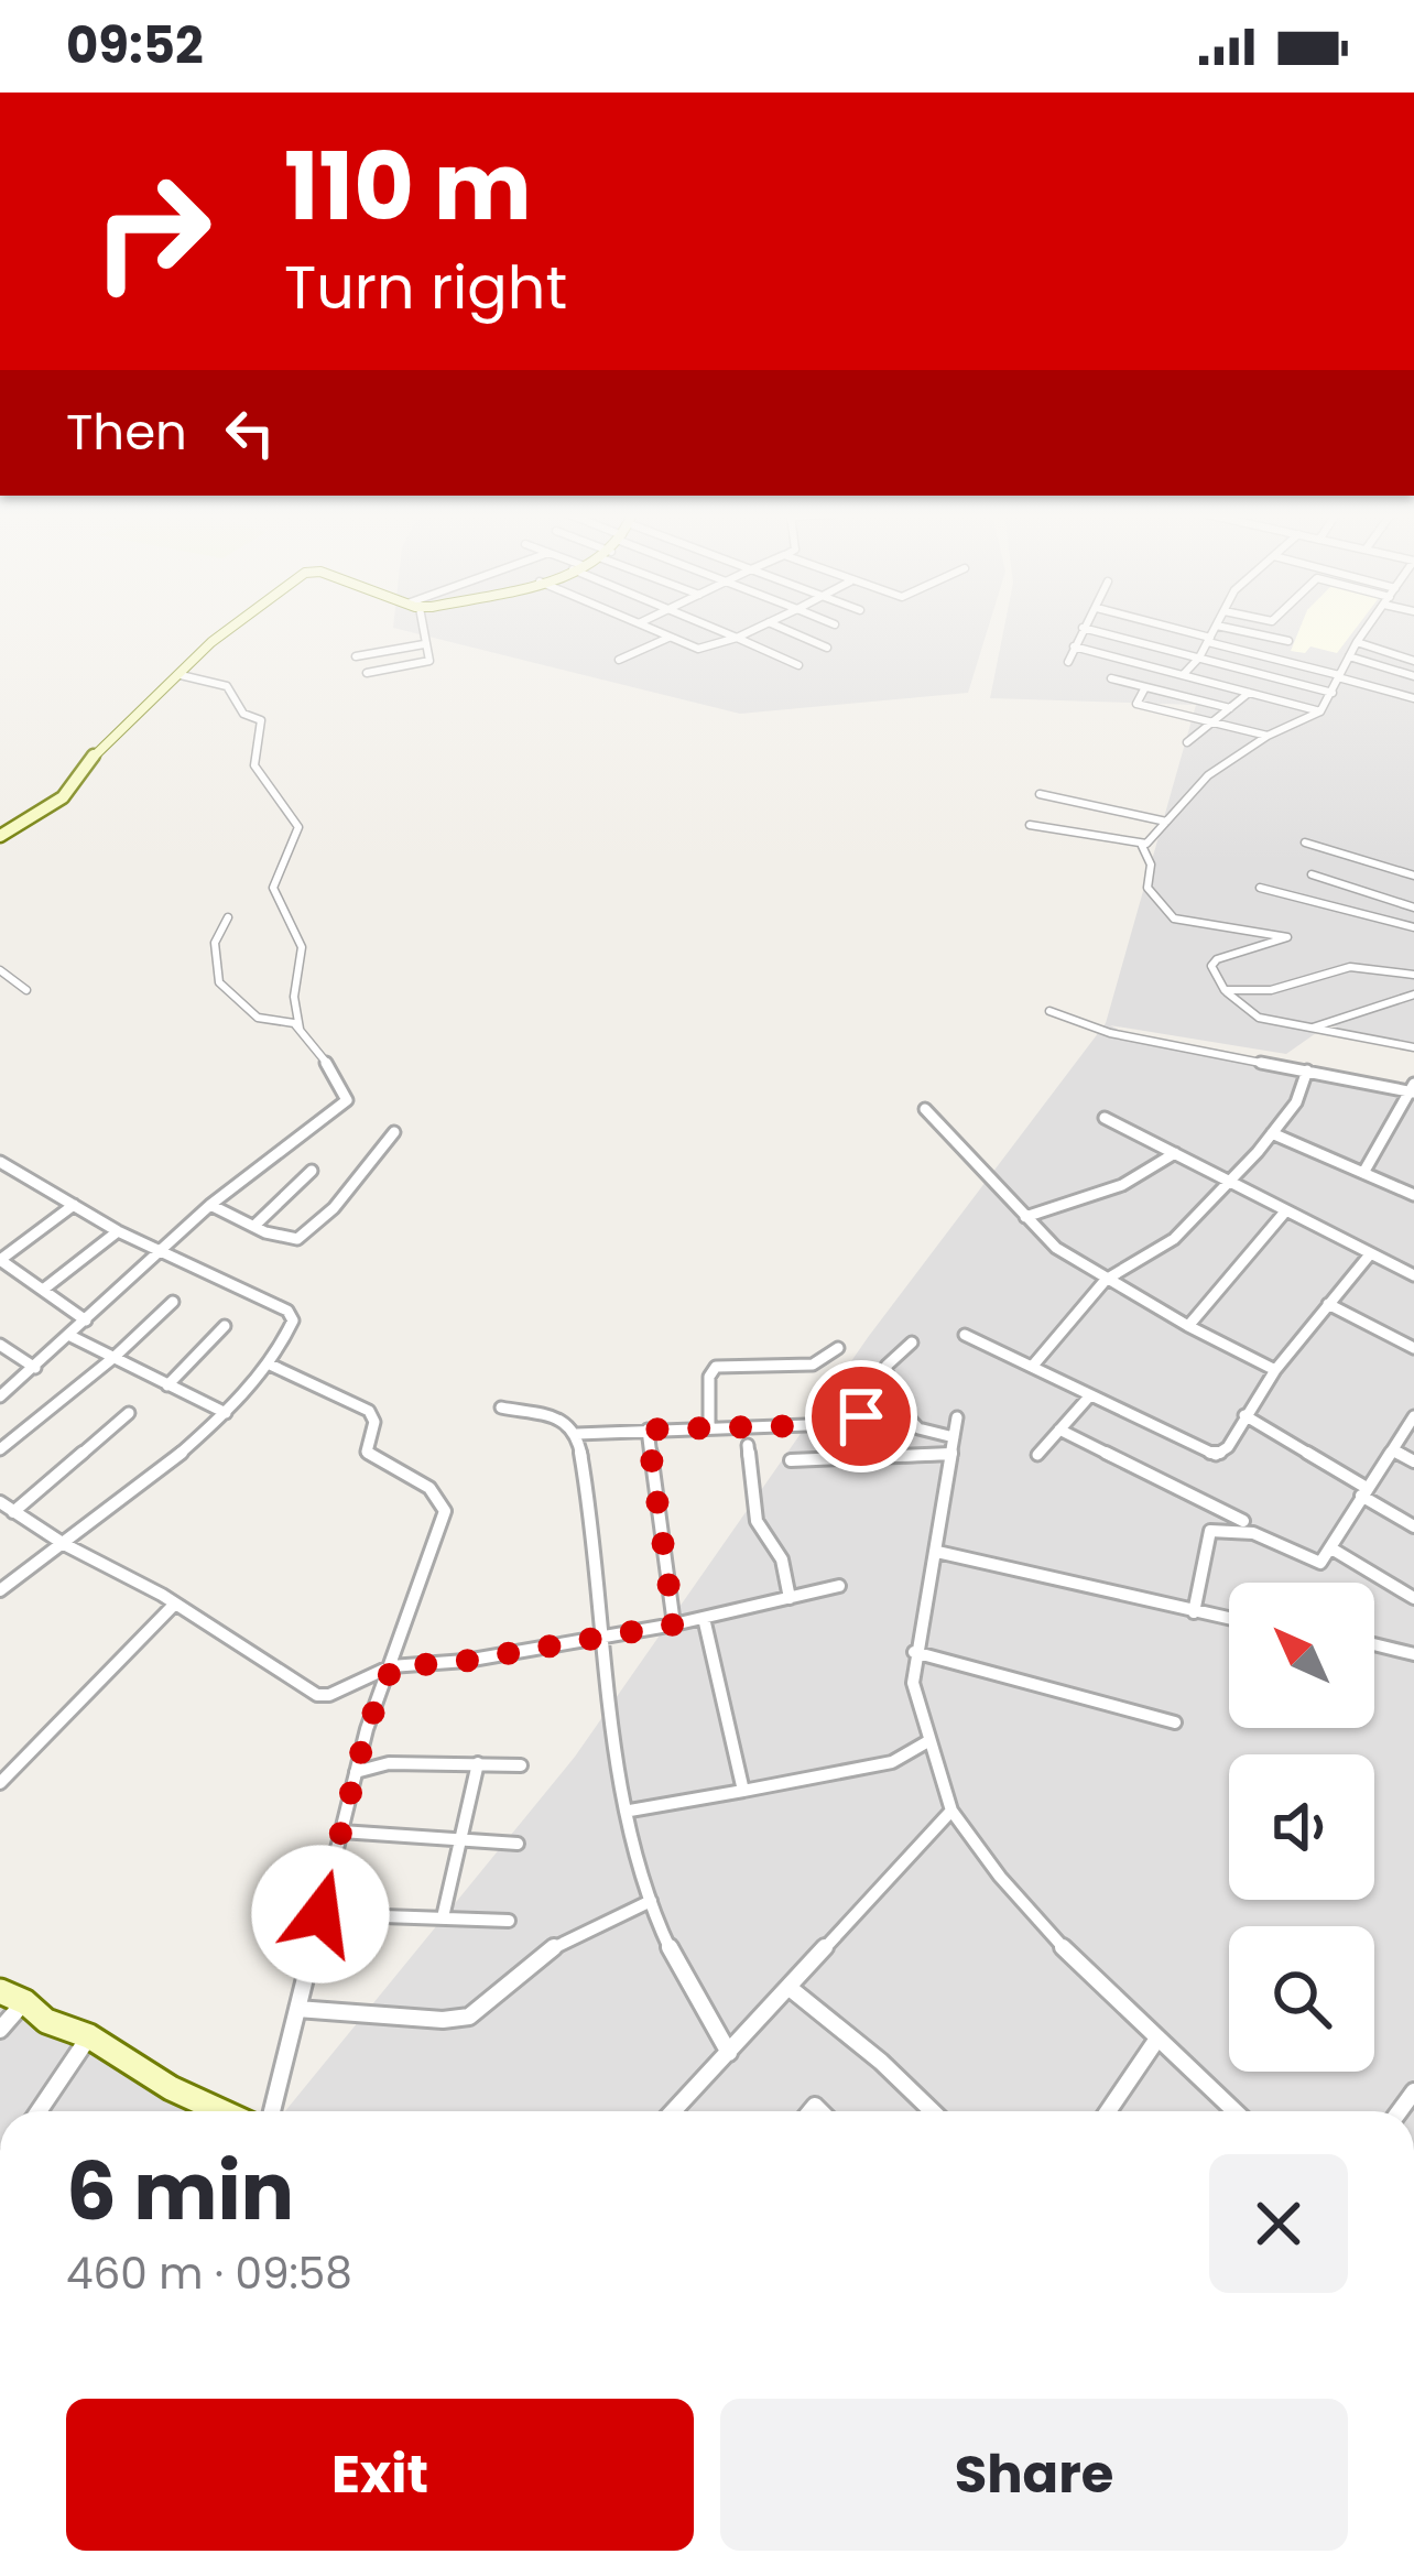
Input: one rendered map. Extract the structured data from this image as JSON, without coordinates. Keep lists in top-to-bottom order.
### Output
{
  "north": "top left",
  "page": {
    "status": "09:52",
    "turn": ["110 m", "Turn right"],
    "then": "Then",
    "heading": ["6 min", "460 m · 09:58"],
    "buttons": ["Exit", "Share"]
  }
}
